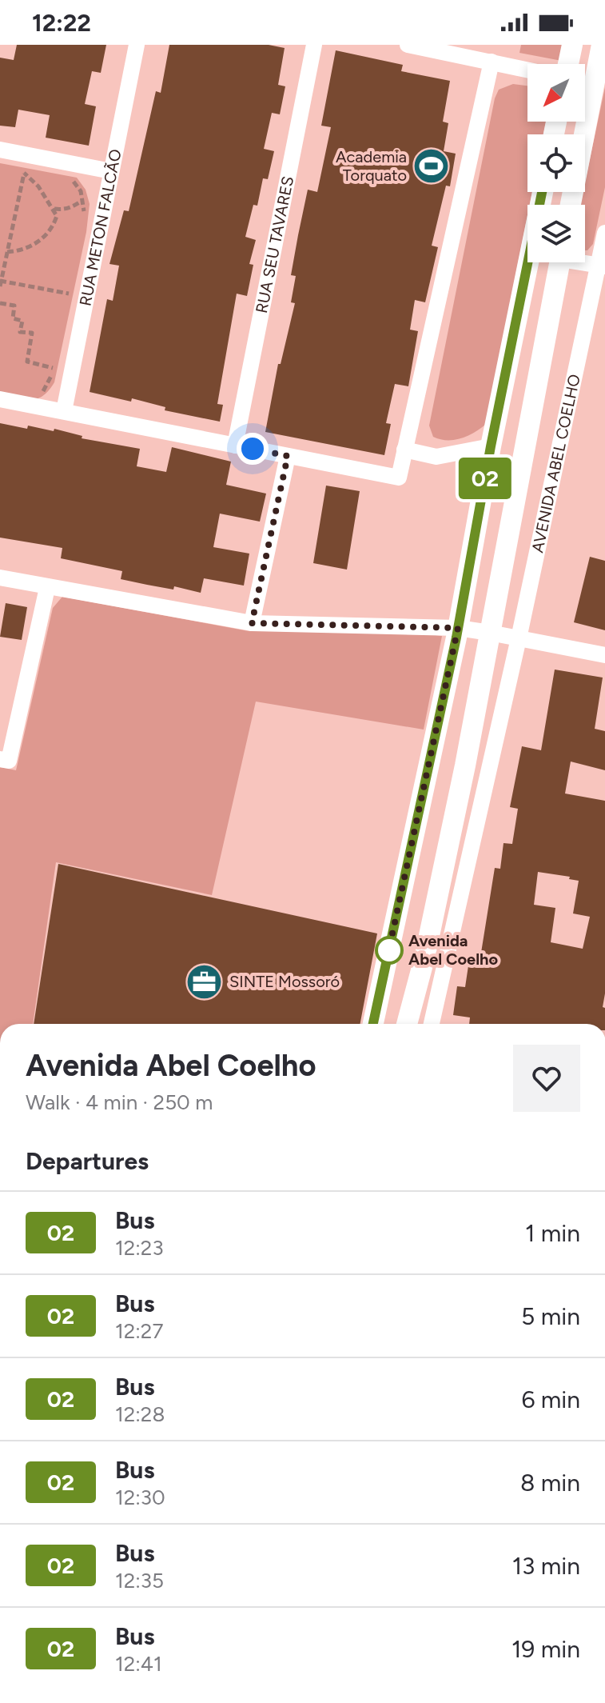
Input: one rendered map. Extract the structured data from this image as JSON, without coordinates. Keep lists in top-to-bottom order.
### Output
{
  "streets": {
    "street": ["RUA METON FALCÃO", "RUA SEU TAVARES", "AVENIDA ABEL COELHO"]
  },
  "places": {
    "sports": ["Academia Torquato"],
    "other": ["Avenida Abel Coelho"],
    "office": ["SINTE Mossoró"]
  },
  "lines": ["bus line 02"],
  "north": "bottom left",
  "page": {
    "status": "12:22",
    "on_map": "02",
    "heading": [
      ["Avenida Abel Coelho", "Walk · 4 min · 250 m"],
      "Departures"
    ],
    "list": [
      {
        "mark": "02",
        "name": "Bus",
        "note": "12:23",
        "value": "1 min"
      },
      {
        "mark": "02",
        "name": "Bus",
        "note": "12:27",
        "value": "5 min"
      },
      {
        "mark": "02",
        "name": "Bus",
        "note": "12:28",
        "value": "6 min"
      },
      {
        "mark": "02",
        "name": "Bus",
        "note": "12:30",
        "value": "8 min"
      },
      {
        "mark": "02",
        "name": "Bus",
        "note": "12:35",
        "value": "13 min"
      },
      {
        "mark": "02",
        "name": "Bus",
        "note": "12:41",
        "value": "19 min"
      }
    ]
  }
}
